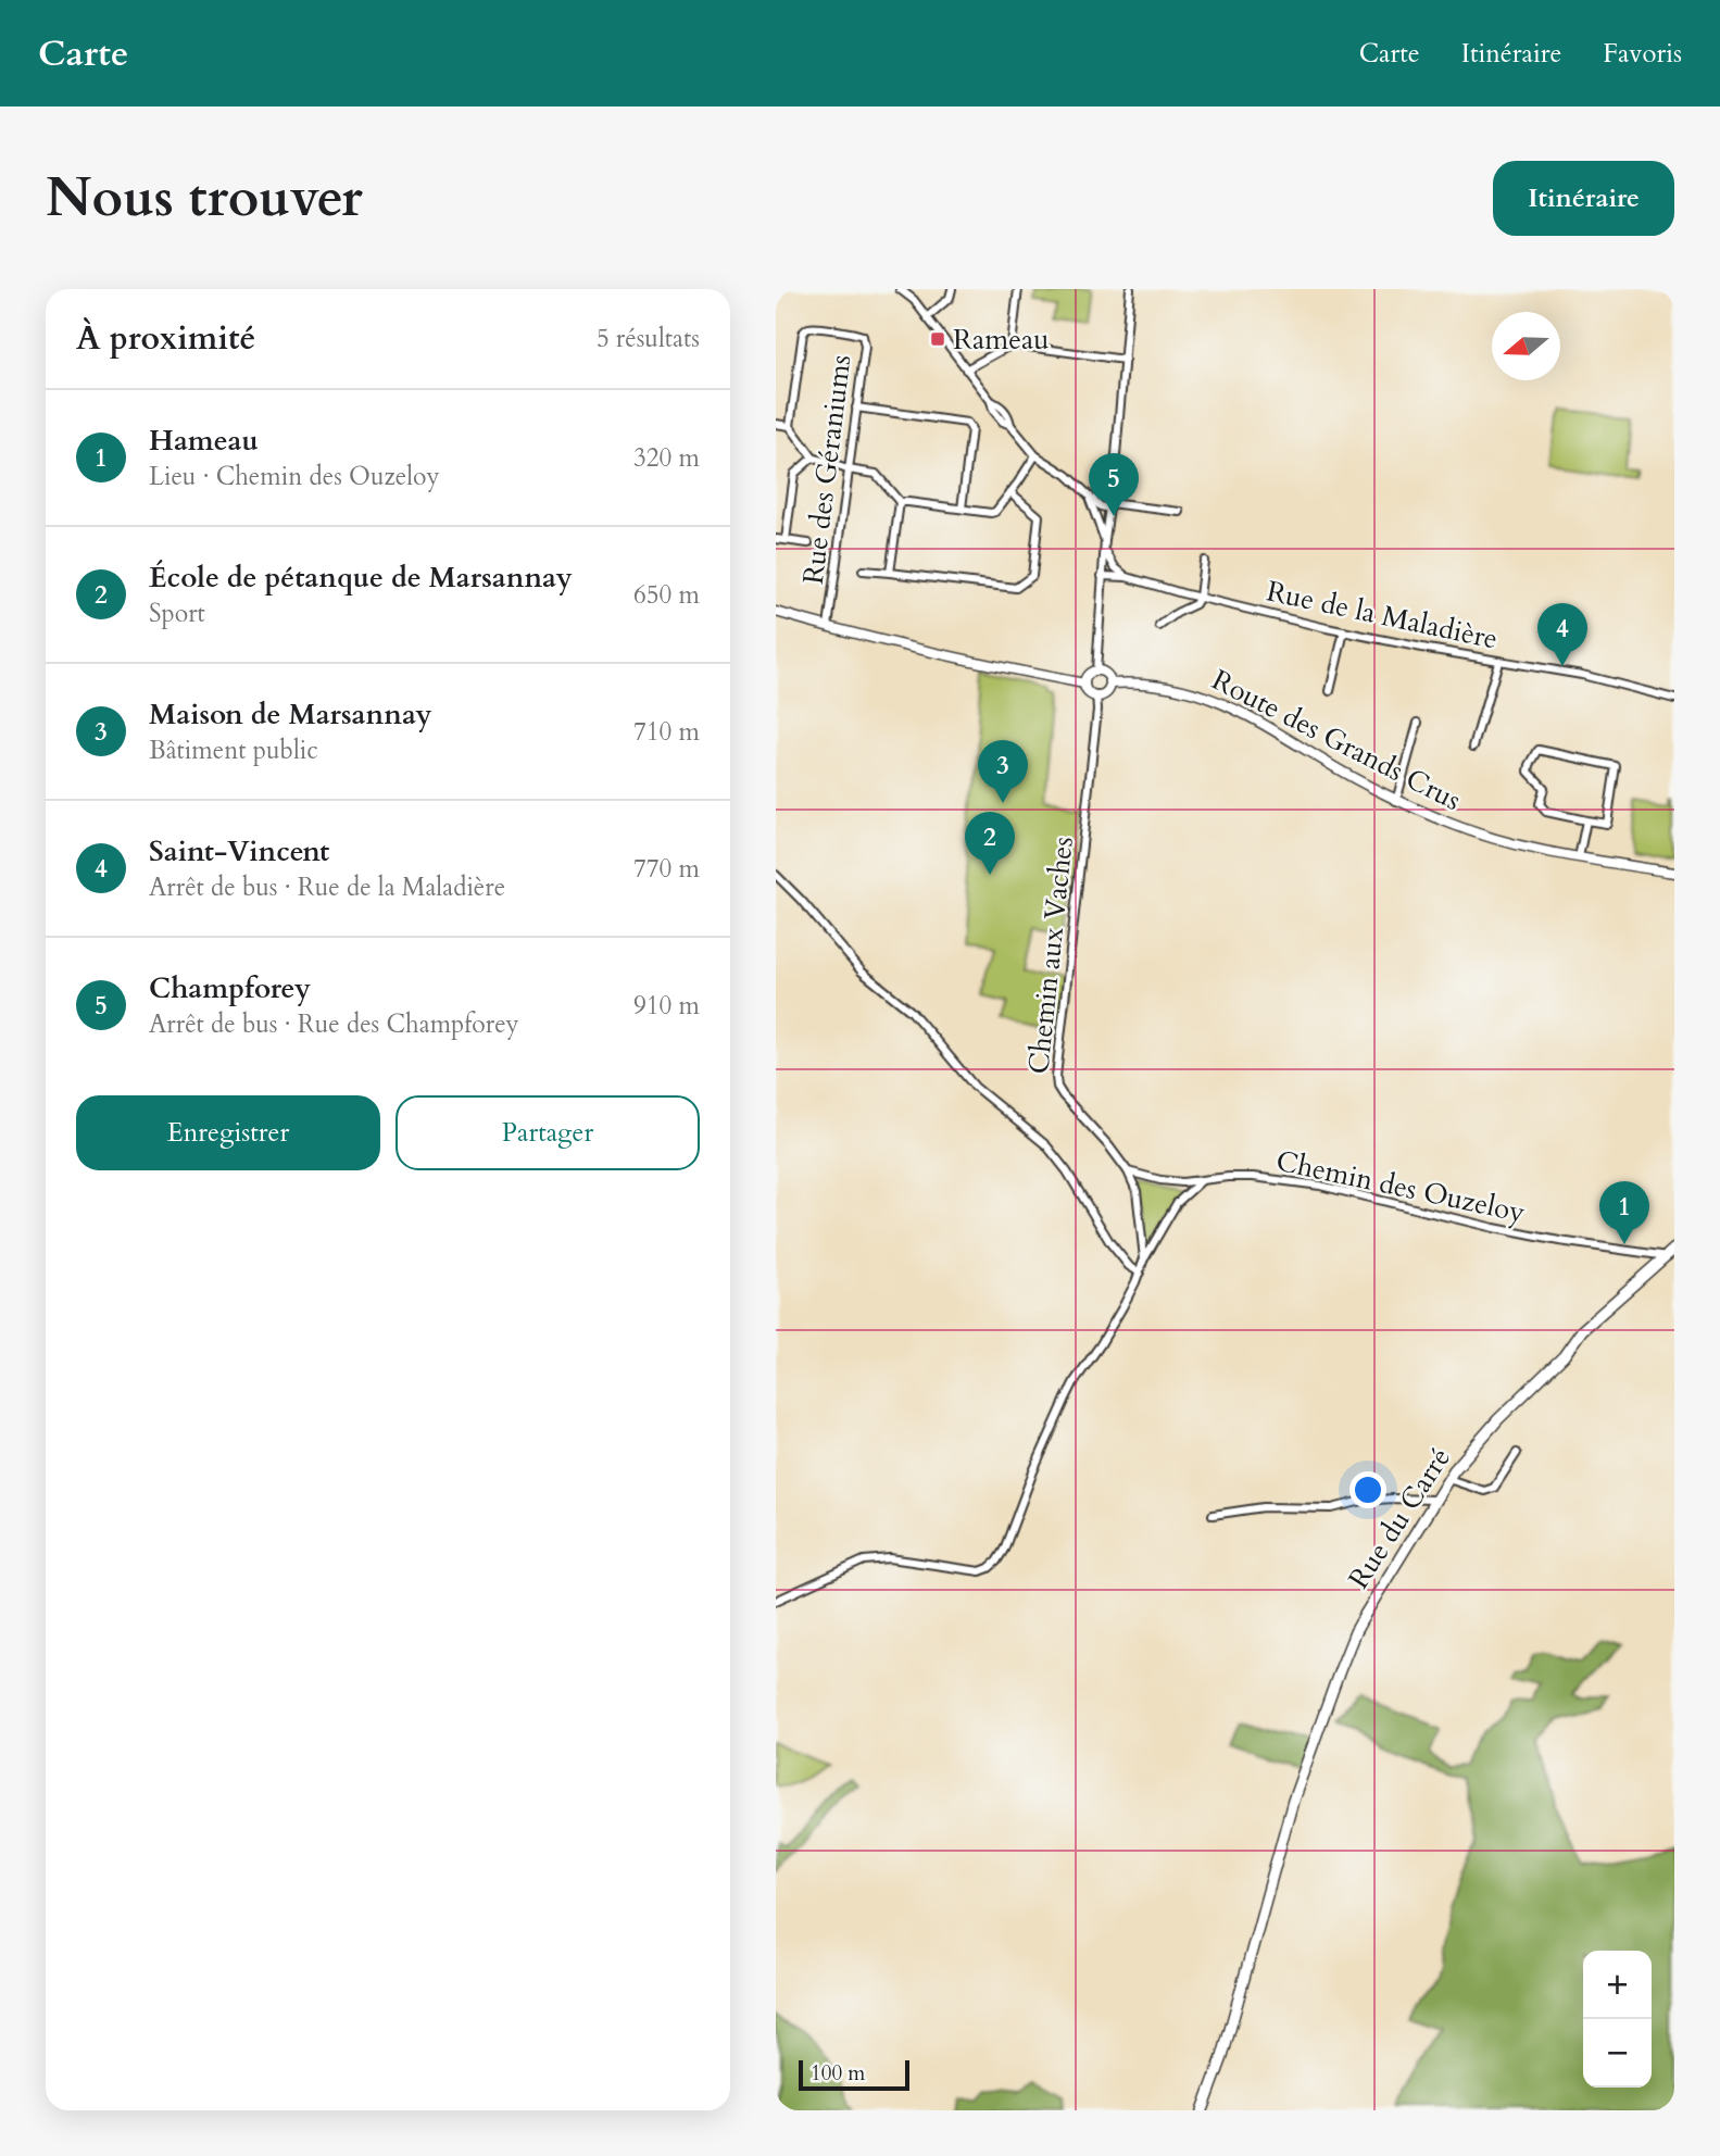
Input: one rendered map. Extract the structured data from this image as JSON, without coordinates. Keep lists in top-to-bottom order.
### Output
{
  "streets": {
    "main road": ["Rue du Carré"],
    "street": [
      "Rue des Géraniums",
      "Rue de la Maladière",
      "Route des Grands Crus",
      "Chemin aux Vaches",
      "Chemin des Ouzeloy"
    ]
  },
  "crossings": [
    ["Route des Grands Crus", "Chemin aux Vaches"],
    ["Chemin aux Vaches", "Chemin des Ouzeloy"],
    ["Chemin des Ouzeloy", "Rue du Carré"]
  ],
  "places": {
    "transit": ["Rameau"]
  },
  "scale_bar": "100 m",
  "north": "left",
  "page": {
    "header": "Carte",
    "nav": ["Carte", "Itinéraire", "Favoris"],
    "buttons": [
      "Itinéraire",
      ["Enregistrer", "Partager"]
    ],
    "title": "Nous trouver",
    "heading": ["À proximité", "5 résultats"],
    "list": [
      {
        "mark": "1",
        "name": "Hameau",
        "note": "Lieu · Chemin des Ouzeloy",
        "value": "320 m"
      },
      {
        "mark": "2",
        "name": "École de pétanque de Marsannay",
        "note": "Sport",
        "value": "650 m"
      },
      {
        "mark": "3",
        "name": "Maison de Marsannay",
        "note": "Bâtiment public",
        "value": "710 m"
      },
      {
        "mark": "4",
        "name": "Saint-Vincent",
        "note": "Arrêt de bus · Rue de la Maladière",
        "value": "770 m"
      },
      {
        "mark": "5",
        "name": "Champforey",
        "note": "Arrêt de bus · Rue des Champforey",
        "value": "910 m"
      }
    ],
    "pins": [
      "5",
      "4",
      "3",
      "2",
      "1"
    ],
    "map_buttons": ["+", "−"],
    "scale": "100 m"
  }
}
